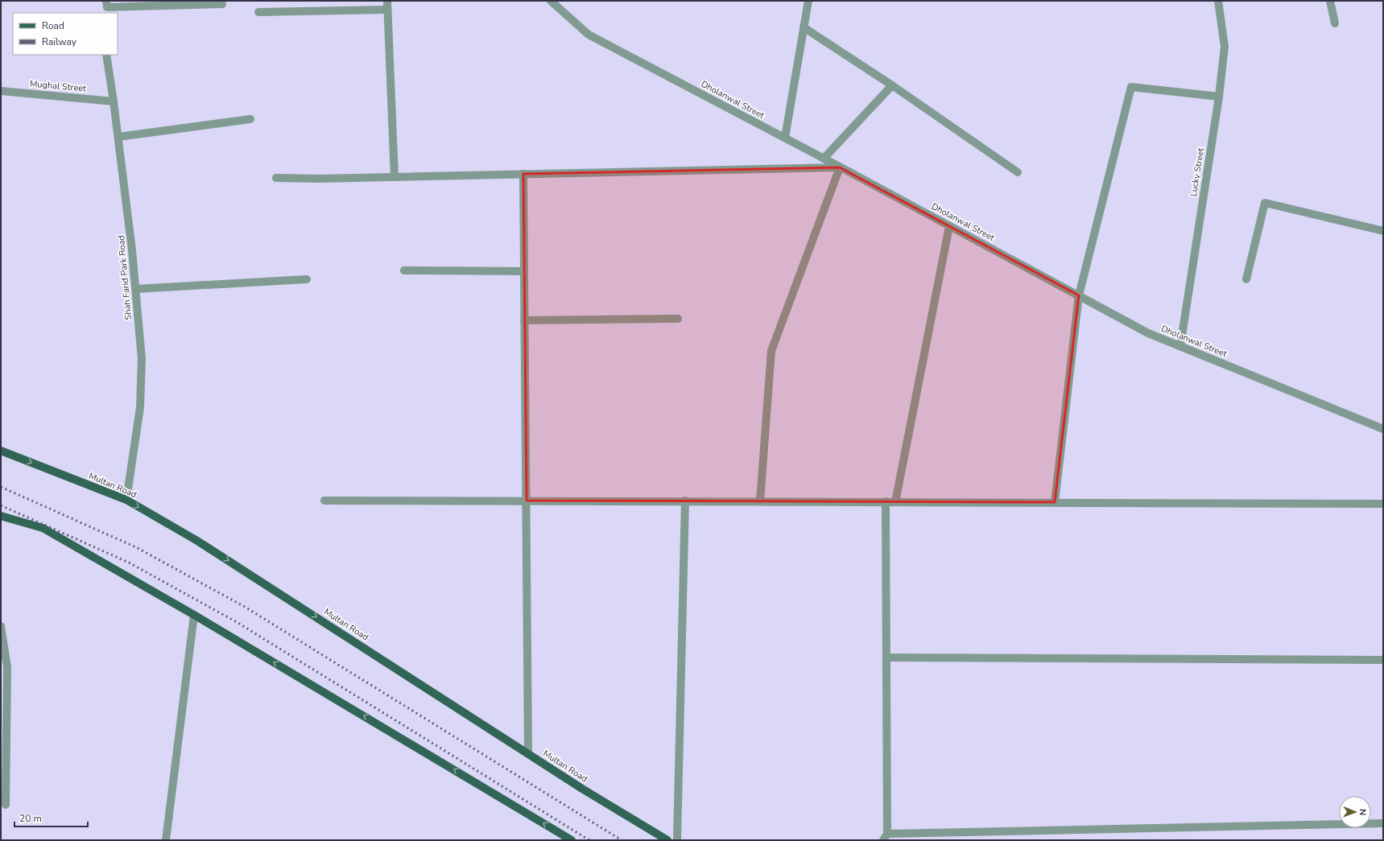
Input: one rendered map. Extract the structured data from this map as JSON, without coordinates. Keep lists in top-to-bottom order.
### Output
{
  "streets": {
    "main road": ["Multan Road"],
    "street": [
      "Mughal Street",
      "Dholanwal Street",
      "Lucky Street",
      "Shah Farid Park Road"
    ]
  },
  "crossings": [
    ["Mughal Street", "Shah Farid Park Road"],
    ["Dholanwal Street", "Lucky Street"],
    ["Shah Farid Park Road", "Multan Road"]
  ],
  "legend": ["Road", "Railway"],
  "scale_bar": "20 m",
  "north": "right"
}
